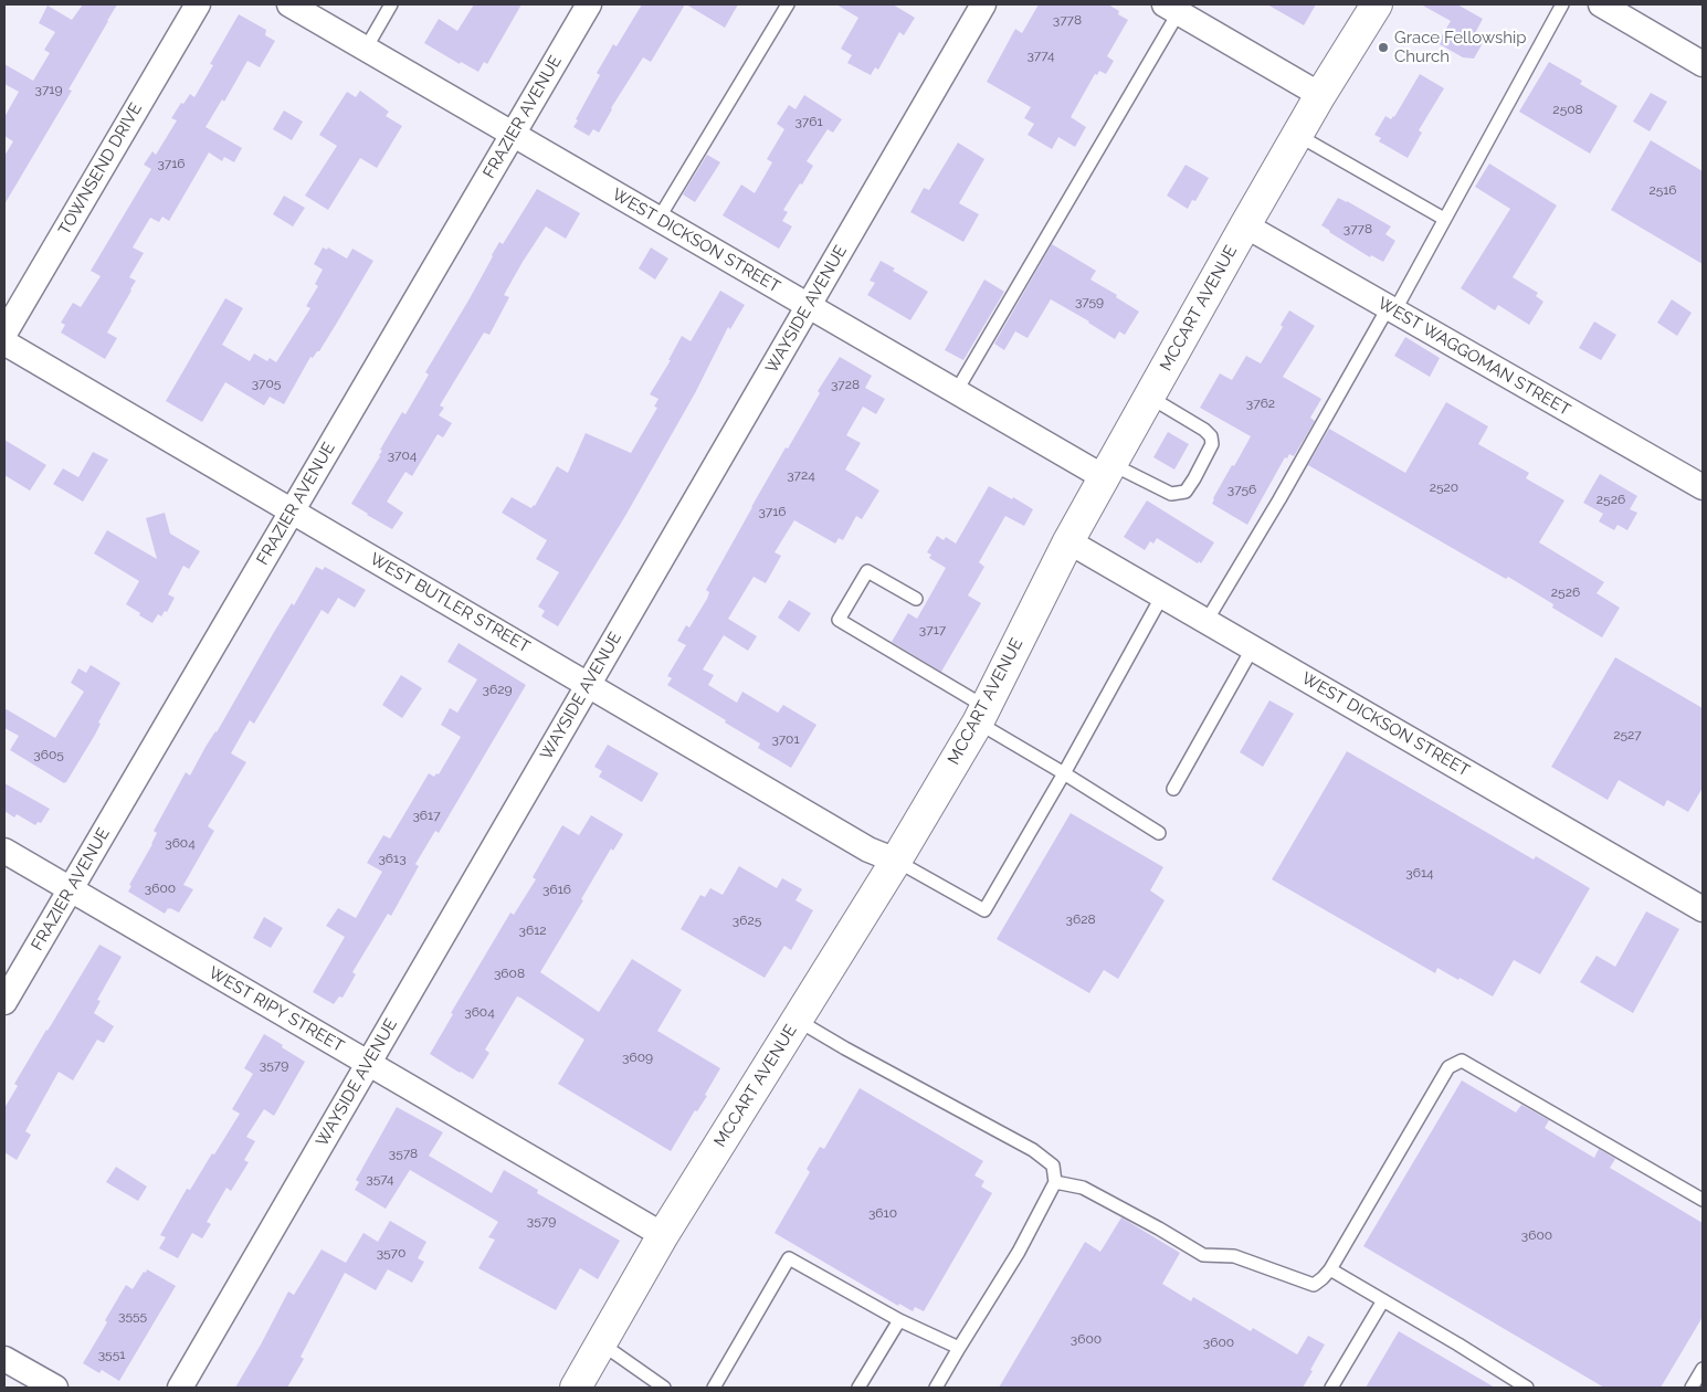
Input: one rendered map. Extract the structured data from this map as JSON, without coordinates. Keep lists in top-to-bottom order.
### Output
{
  "streets": {
    "main road": ["MCCART AVENUE"],
    "street": [
      "FRAZIER AVENUE",
      "TOWNSEND DRIVE",
      "WEST DICKSON STREET",
      "WAYSIDE AVENUE",
      "WEST WAGGOMAN STREET",
      "WEST BUTLER STREET",
      "WEST RIPY STREET"
    ]
  },
  "crossings": [
    ["FRAZIER AVENUE", "WEST DICKSON STREET"],
    ["FRAZIER AVENUE", "WEST BUTLER STREET"],
    ["FRAZIER AVENUE", "WEST RIPY STREET"],
    ["WEST DICKSON STREET", "MCCART AVENUE"],
    ["WEST DICKSON STREET", "WAYSIDE AVENUE"],
    ["MCCART AVENUE", "WEST WAGGOMAN STREET"],
    ["MCCART AVENUE", "WEST BUTLER STREET"],
    ["MCCART AVENUE", "WEST RIPY STREET"],
    ["WAYSIDE AVENUE", "WEST BUTLER STREET"],
    ["WAYSIDE AVENUE", "WEST RIPY STREET"]
  ],
  "places": ["Grace Fellowship Church"],
  "house_numbers": [
    "3778",
    "3774",
    "3719",
    "2508",
    "3761",
    "3716",
    "2516",
    "3778",
    "3759",
    "3705",
    "3728",
    "3762",
    "3704",
    "3724",
    "2520",
    "3756",
    "2526",
    "3716",
    "2526",
    "3717",
    "3629",
    "2527",
    "3701",
    "3605",
    "3617",
    "3604",
    "3613",
    "3614",
    "3600",
    "3616",
    "3628",
    "3625",
    "3612",
    "3608",
    "3604",
    "3609",
    "3579",
    "3578",
    "3574",
    "3610",
    "3579",
    "3600",
    "3570",
    "3555",
    "3600",
    "3600",
    "3551"
  ]
}
